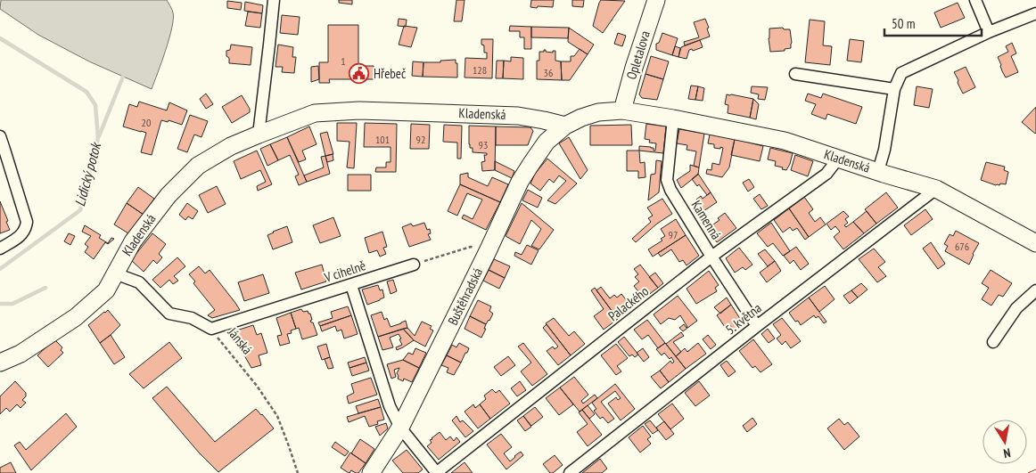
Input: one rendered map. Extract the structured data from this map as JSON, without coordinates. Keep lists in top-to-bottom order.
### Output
{
  "streets": {
    "street": [
      "Opletalova",
      "Kladenská",
      "Kamenná",
      "V cihelně",
      "Buštěhradská",
      "Palackého",
      "5. května",
      "Jánská"
    ]
  },
  "crossings": [
    ["Opletalova", "Kladenská"],
    ["Kladenská", "Kamenná"],
    ["Kladenská", "Buštěhradská"],
    ["Kladenská", "Palackého"],
    ["Kladenská", "5. května"],
    ["Kladenská", "Jánská"],
    ["Kamenná", "Palackého"],
    ["Kamenná", "5. května"],
    ["V cihelně", "Jánská"]
  ],
  "water": ["Lidický potok"],
  "places": {
    "public building": ["Hřebeč"]
  },
  "house_numbers": [
    "1",
    "128",
    "36",
    "20",
    "101",
    "92",
    "93",
    "97",
    "676"
  ],
  "scale_bar": "50 m",
  "north": "bottom"
}
